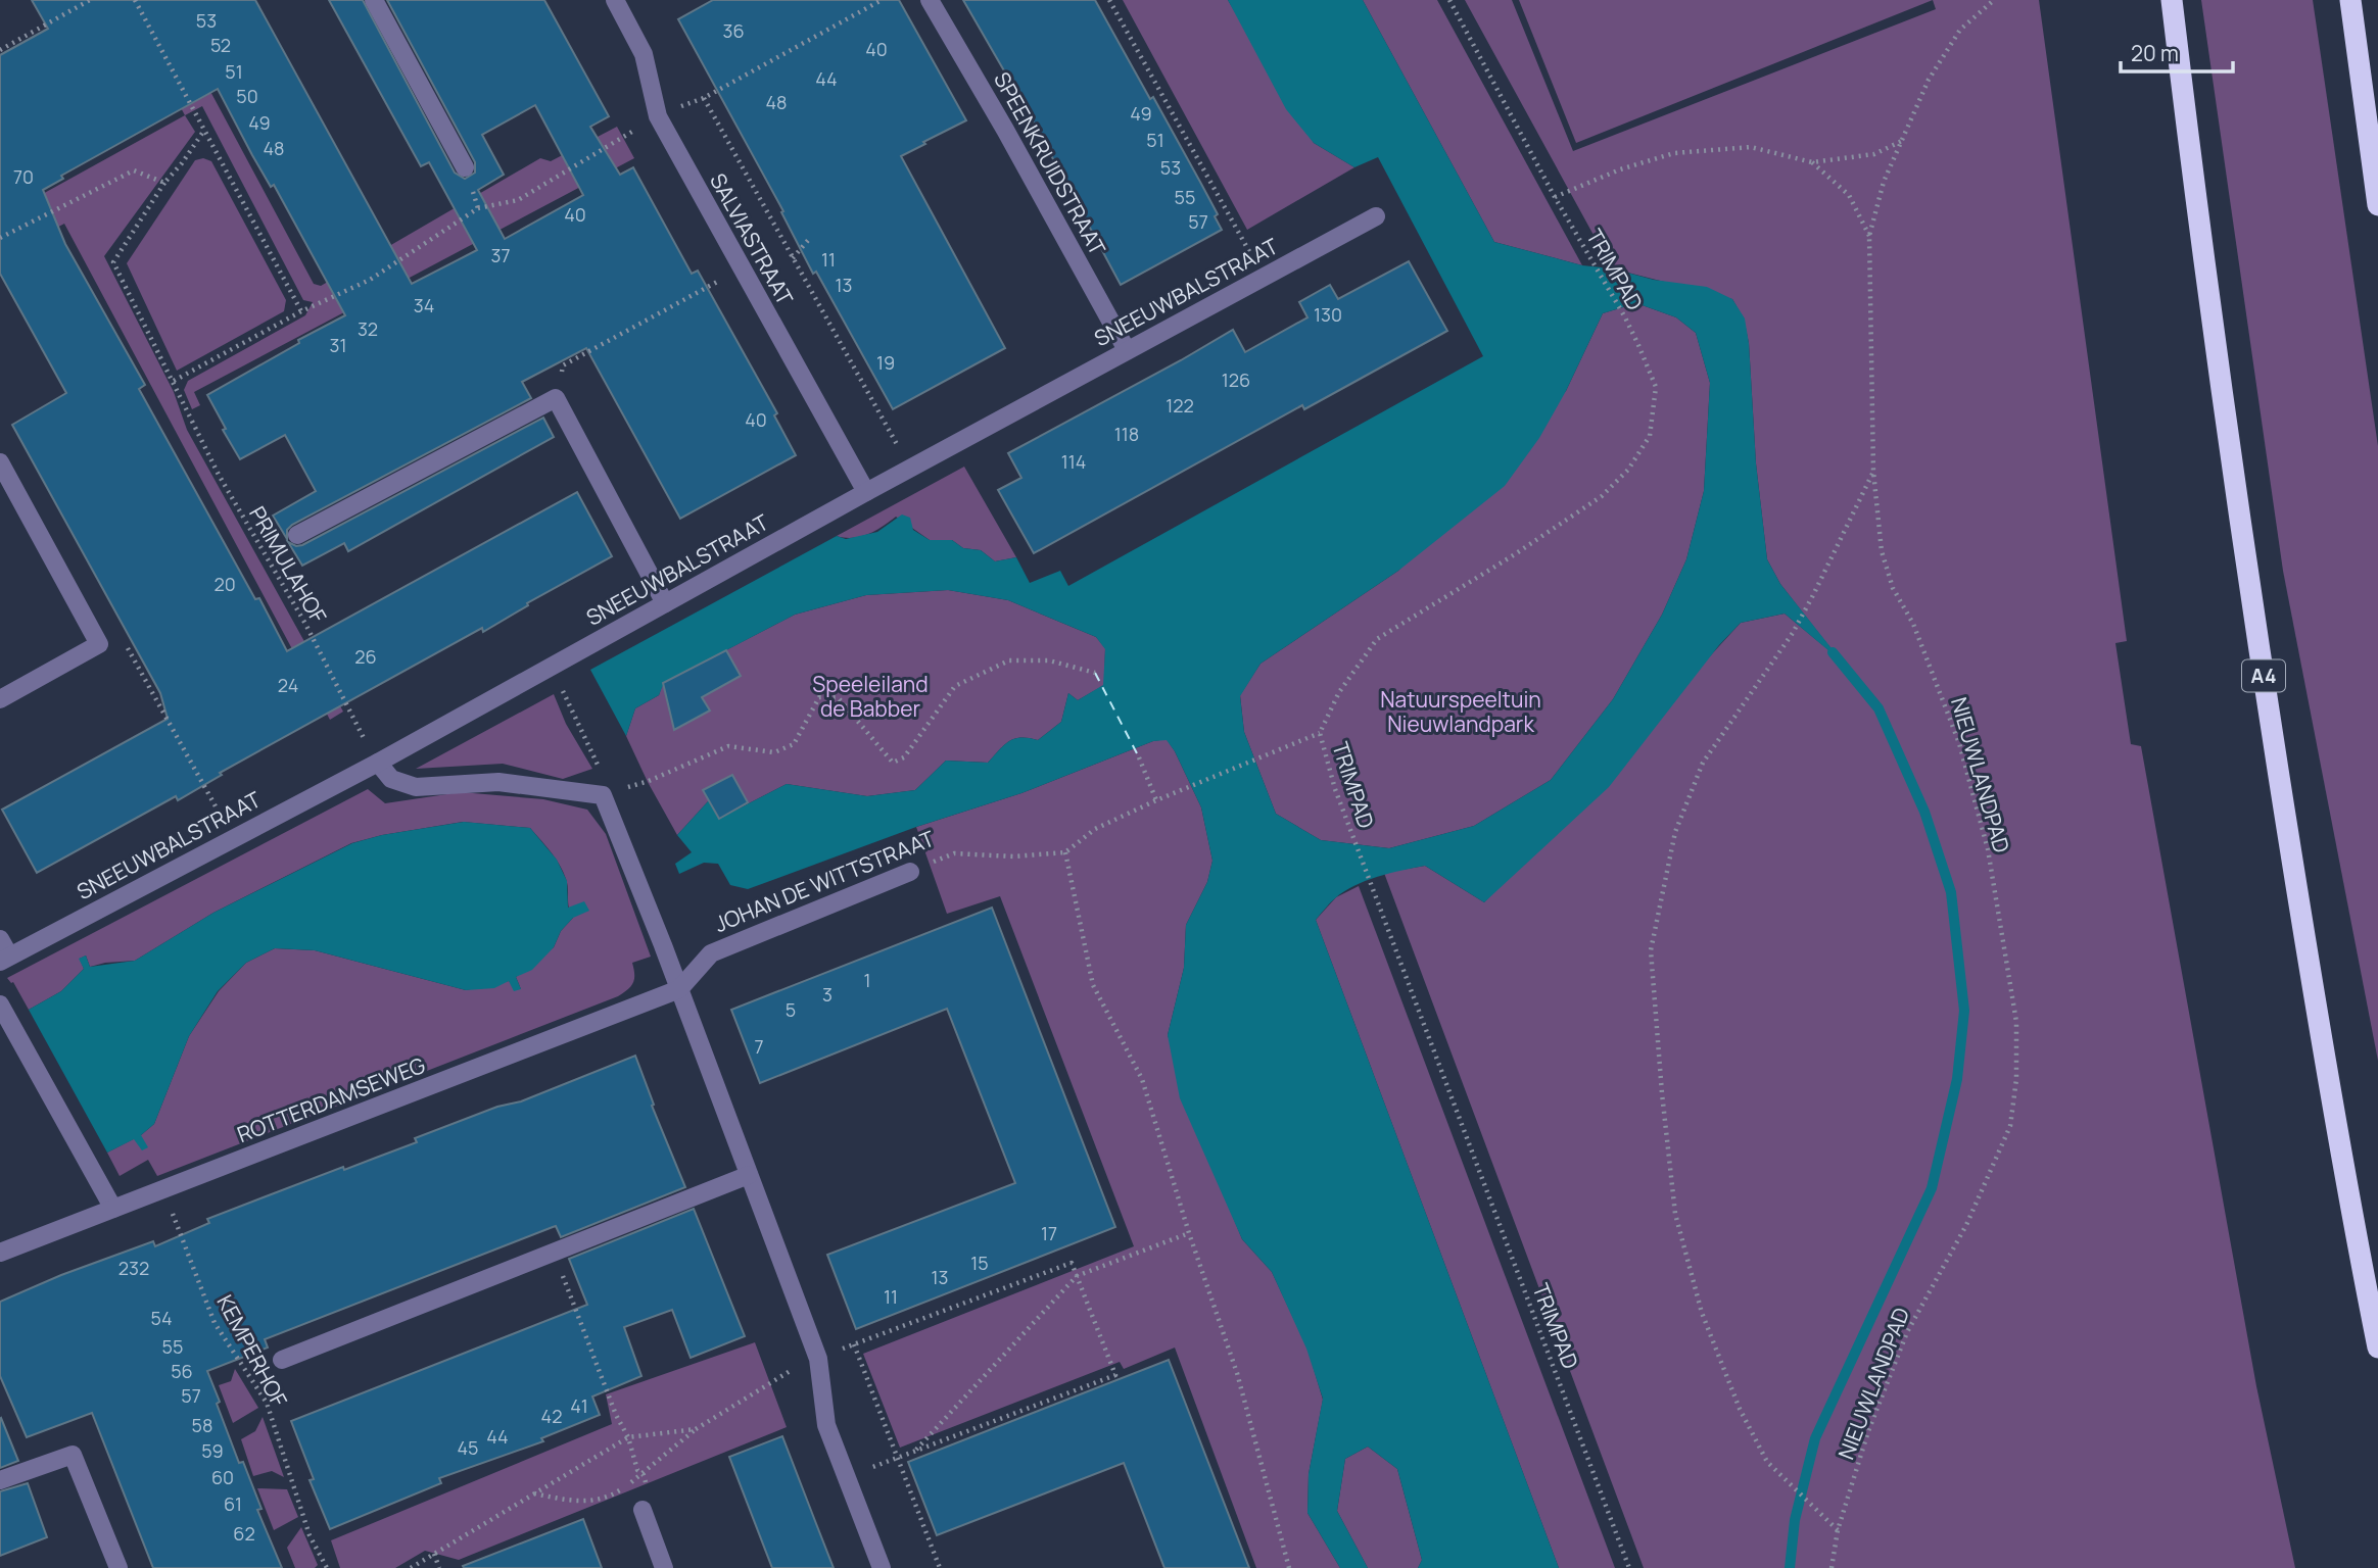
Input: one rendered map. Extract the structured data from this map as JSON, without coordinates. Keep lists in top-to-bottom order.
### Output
{
  "streets": {
    "highway": ["A4"],
    "street": [
      "SPEENKRUIDSTRAAT",
      "SALVIASTRAAT",
      "SNEEUWBALSTRAAT",
      "JOHAN DE WITTSTRAAT",
      "ROTTERDAMSEWEG"
    ],
    "path": [
      "TRIMPAD",
      "PRIMULAHOF",
      "NIEUWLANDPAD",
      "KEMPERHOF"
    ]
  },
  "crossings": [
    ["SPEENKRUIDSTRAAT", "SNEEUWBALSTRAAT"],
    ["SALVIASTRAAT", "SNEEUWBALSTRAAT"],
    ["SNEEUWBALSTRAAT", "PRIMULAHOF"],
    ["JOHAN DE WITTSTRAAT", "ROTTERDAMSEWEG"],
    ["ROTTERDAMSEWEG", "KEMPERHOF"]
  ],
  "parks": ["Speeleiland de Babber", "Natuurspeeltuin Nieuwlandpark"],
  "house_numbers": [
    "53",
    "36",
    "52",
    "40",
    "51",
    "44",
    "50",
    "48",
    "49",
    "49",
    "51",
    "48",
    "53",
    "70",
    "55",
    "40",
    "57",
    "37",
    "11",
    "13",
    "34",
    "130",
    "32",
    "31",
    "19",
    "126",
    "122",
    "40",
    "118",
    "114",
    "20",
    "26",
    "24",
    "1",
    "3",
    "5",
    "7",
    "17",
    "15",
    "232",
    "13",
    "11",
    "54",
    "55",
    "56",
    "57",
    "41",
    "42",
    "58",
    "44",
    "45",
    "59",
    "60",
    "61",
    "62"
  ],
  "scale_bar": "20 m"
}
